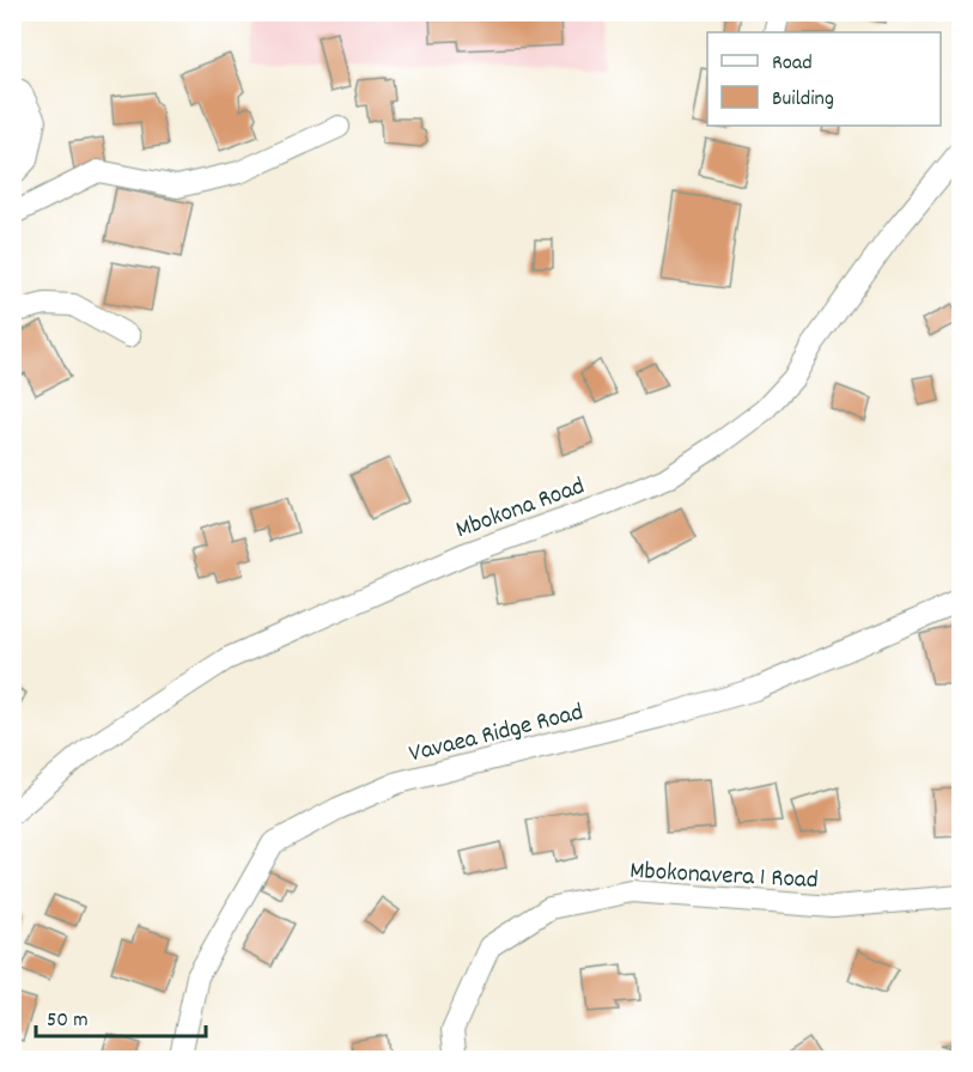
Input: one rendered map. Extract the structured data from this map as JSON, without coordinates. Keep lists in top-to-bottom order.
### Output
{
  "streets": {
    "street": ["Mbokona Road", "Vavaea Ridge Road", "Mbokonavera 1 Road"]
  },
  "legend": ["Road", "Building"],
  "scale_bar": "50 m"
}
